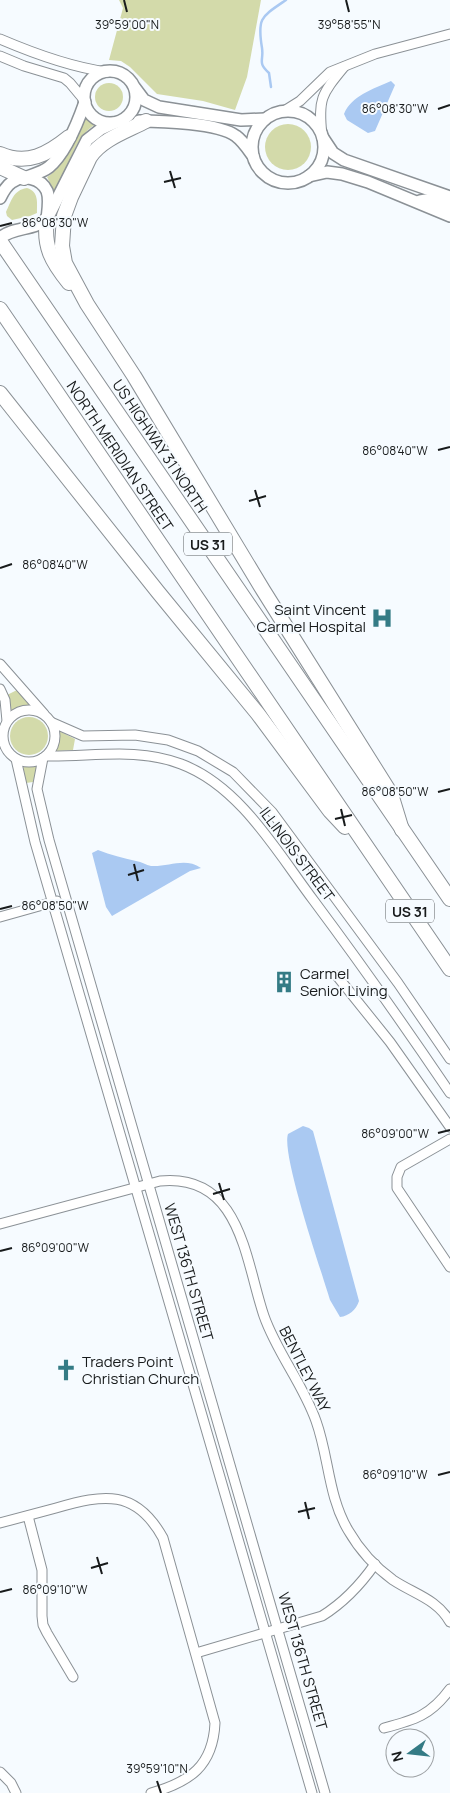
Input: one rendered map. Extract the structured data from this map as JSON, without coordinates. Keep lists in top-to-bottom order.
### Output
{
  "streets": {
    "highway": ["US HIGHWAY 31 NORTH", "NORTH MERIDIAN STREET", "US 31"],
    "street": ["ILLINOIS STREET", "WEST 136TH STREET", "BENTLEY WAY"]
  },
  "crossings": [
    ["ILLINOIS STREET", "WEST 136TH STREET"],
    ["WEST 136TH STREET", "BENTLEY WAY"]
  ],
  "places": {
    "hospital": ["Saint Vincent Carmel Hospital"],
    "building": ["Carmel Senior Living"],
    "church": ["Traders Point Christian Church"]
  },
  "north": "left",
  "coordinates": [
    "39°59'00\"N",
    "39°58'55\"N",
    "86°08'30\"W",
    "86°08'40\"W",
    "86°08'50\"W",
    "86°09'00\"W",
    "86°09'10\"W",
    "39°59'10\"N"
  ]
}
